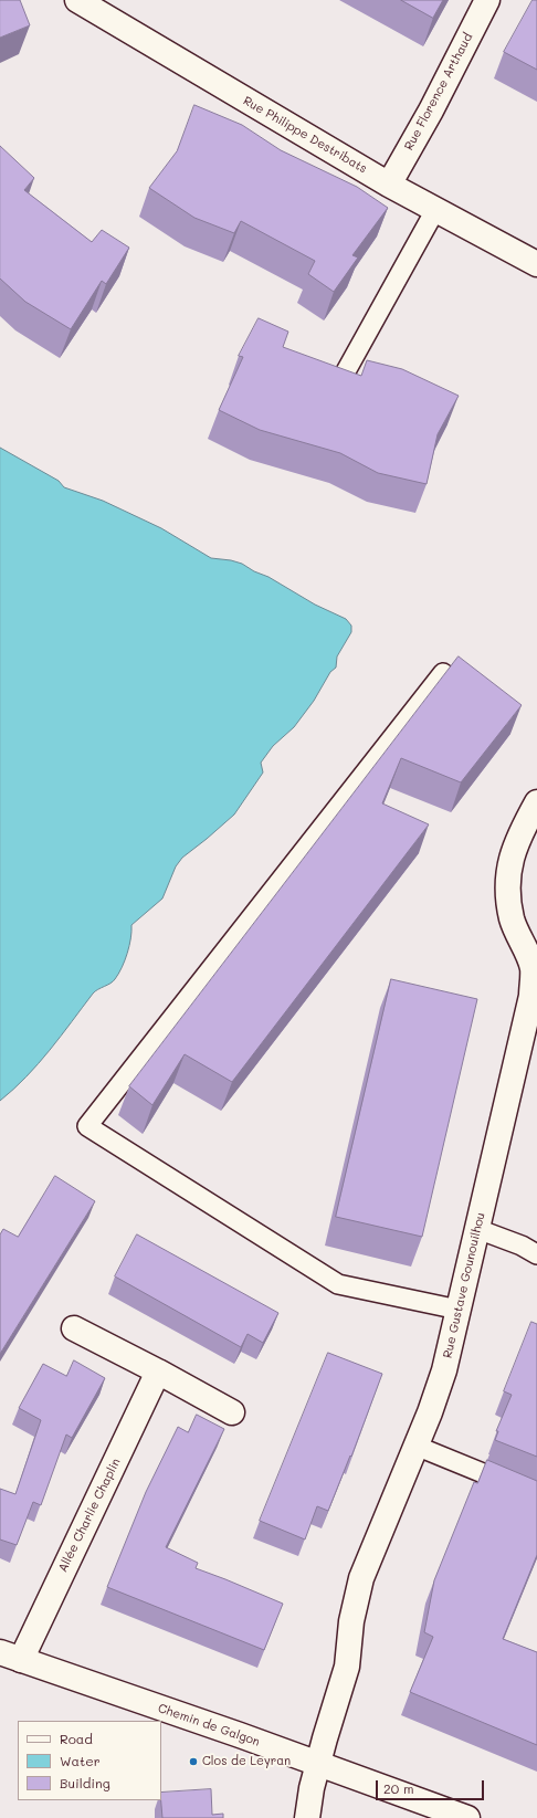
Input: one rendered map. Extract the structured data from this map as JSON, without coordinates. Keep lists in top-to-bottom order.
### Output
{
  "streets": {
    "street": [
      "Rue Florence Arthaud",
      "Rue Philippe Destribats",
      "Rue Gustave Gounouilhou",
      "Allée Charlie Chaplin",
      "Chemin de Galgon"
    ]
  },
  "crossings": [
    ["Rue Florence Arthaud", "Rue Philippe Destribats"],
    ["Rue Gustave Gounouilhou", "Chemin de Galgon"],
    ["Allée Charlie Chaplin", "Chemin de Galgon"]
  ],
  "places": ["Clos de Leyran"],
  "legend": ["Road", "Water", "Building"],
  "scale_bar": "20 m"
}
